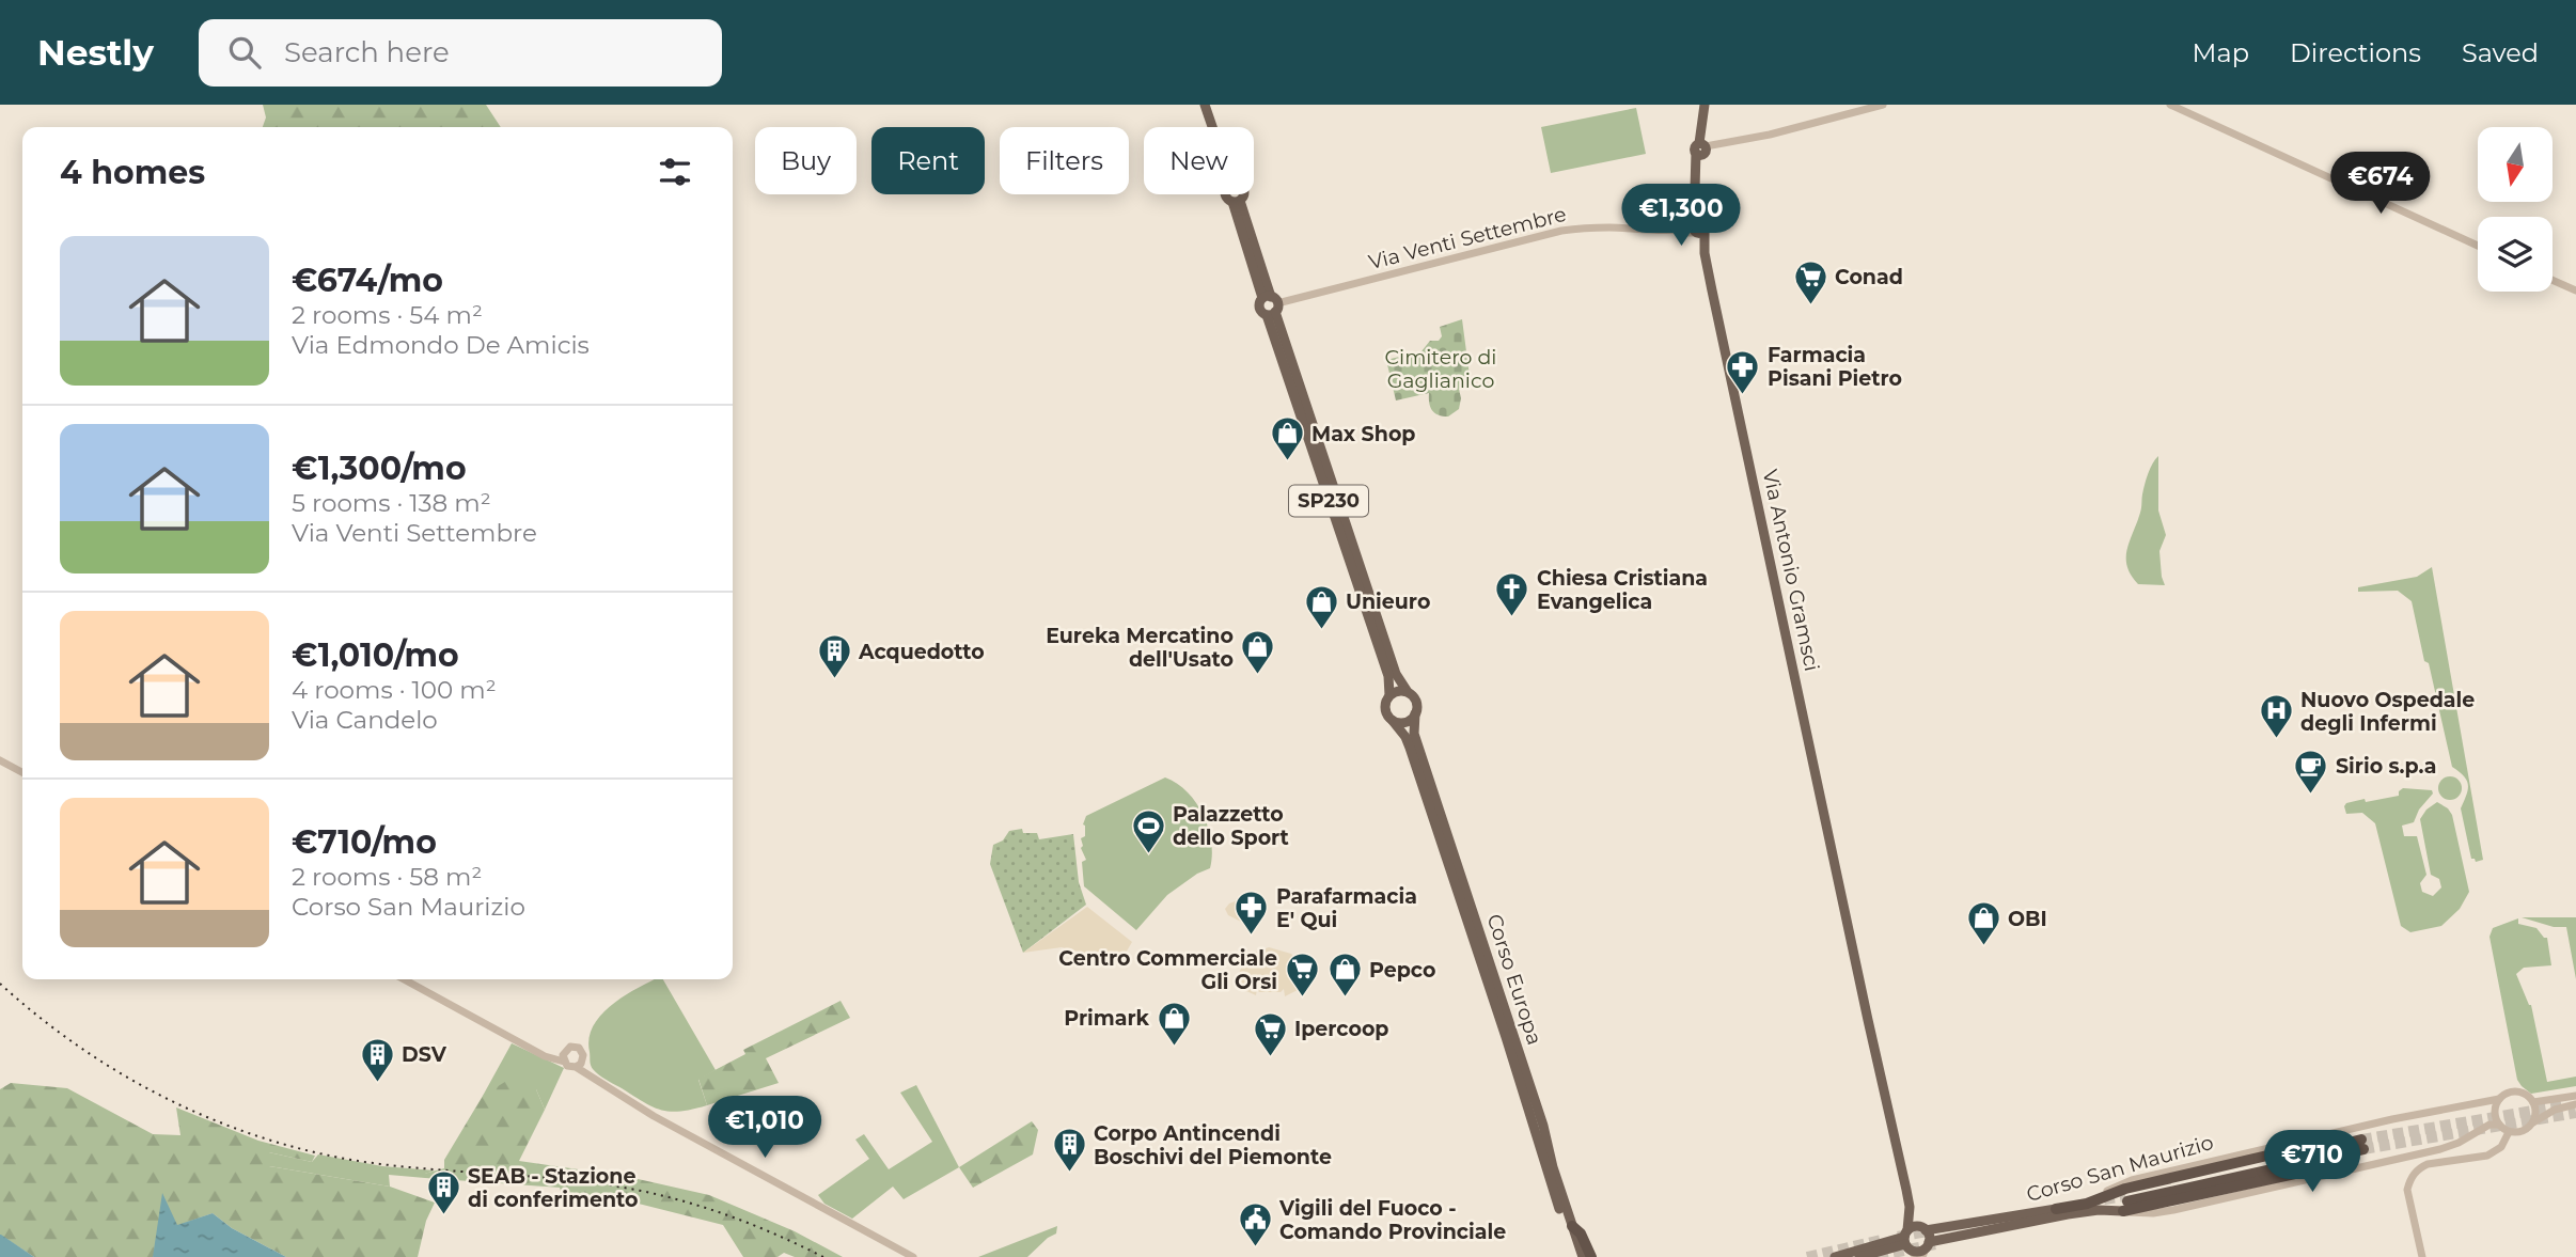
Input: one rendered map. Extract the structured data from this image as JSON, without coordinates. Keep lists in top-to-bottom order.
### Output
{
  "streets": {
    "main road": [
      "SP230",
      "Via Antonio Gramsci",
      "Corso Europa",
      "Corso San Maurizio"
    ],
    "street": ["Via Venti Settembre"]
  },
  "crossings": [
    ["Via Venti Settembre", "SP230"],
    ["Via Venti Settembre", "Via Antonio Gramsci"],
    ["SP230", "Corso Europa"]
  ],
  "parks": ["Cimitero di Gaglianico"],
  "places": {
    "supermarket": ["Conad", "Centro Commerciale Gli Orsi", "Ipercoop"],
    "pharmacy": ["Farmacia Pisani Pietro", "Parafarmacia E' Qui"],
    "shop": [
      "Max Shop",
      "Unieuro",
      "Eureka Mercatino dell'Usato",
      "OBI",
      "Pepco",
      "Primark"
    ],
    "church": ["Chiesa Cristiana Evangelica"],
    "building": [
      "Acquedotto",
      "DSV",
      "Corpo Antincendi Boschivi del Piemonte",
      "SEAB - Stazione di conferimento"
    ],
    "hospital": ["Nuovo Ospedale degli Infermi"],
    "cafe": ["Sirio s.p.a"],
    "sports": ["Palazzetto dello Sport"],
    "public building": ["Vigili del Fuoco - Comando Provinciale"]
  },
  "north": "bottom",
  "page": {
    "header": "Nestly",
    "search": "Search here",
    "nav": ["Map", "Directions", "Saved"],
    "chip": [
      "Buy",
      "Rent",
      "Filters",
      "New"
    ],
    "heading": "4 homes",
    "price": [
      "€674",
      "€1,300",
      "€1,010",
      "€710"
    ],
    "list": [
      {
        "name": "€674/mo",
        "note": "2 rooms · 54 m² · Via Edmondo De Amicis"
      },
      {
        "name": "€1,300/mo",
        "note": "5 rooms · 138 m² · Via Venti Settembre"
      },
      {
        "name": "€1,010/mo",
        "note": "4 rooms · 100 m² · Via Candelo"
      },
      {
        "name": "€710/mo",
        "note": "2 rooms · 58 m² · Corso San Maurizio"
      }
    ]
  }
}
